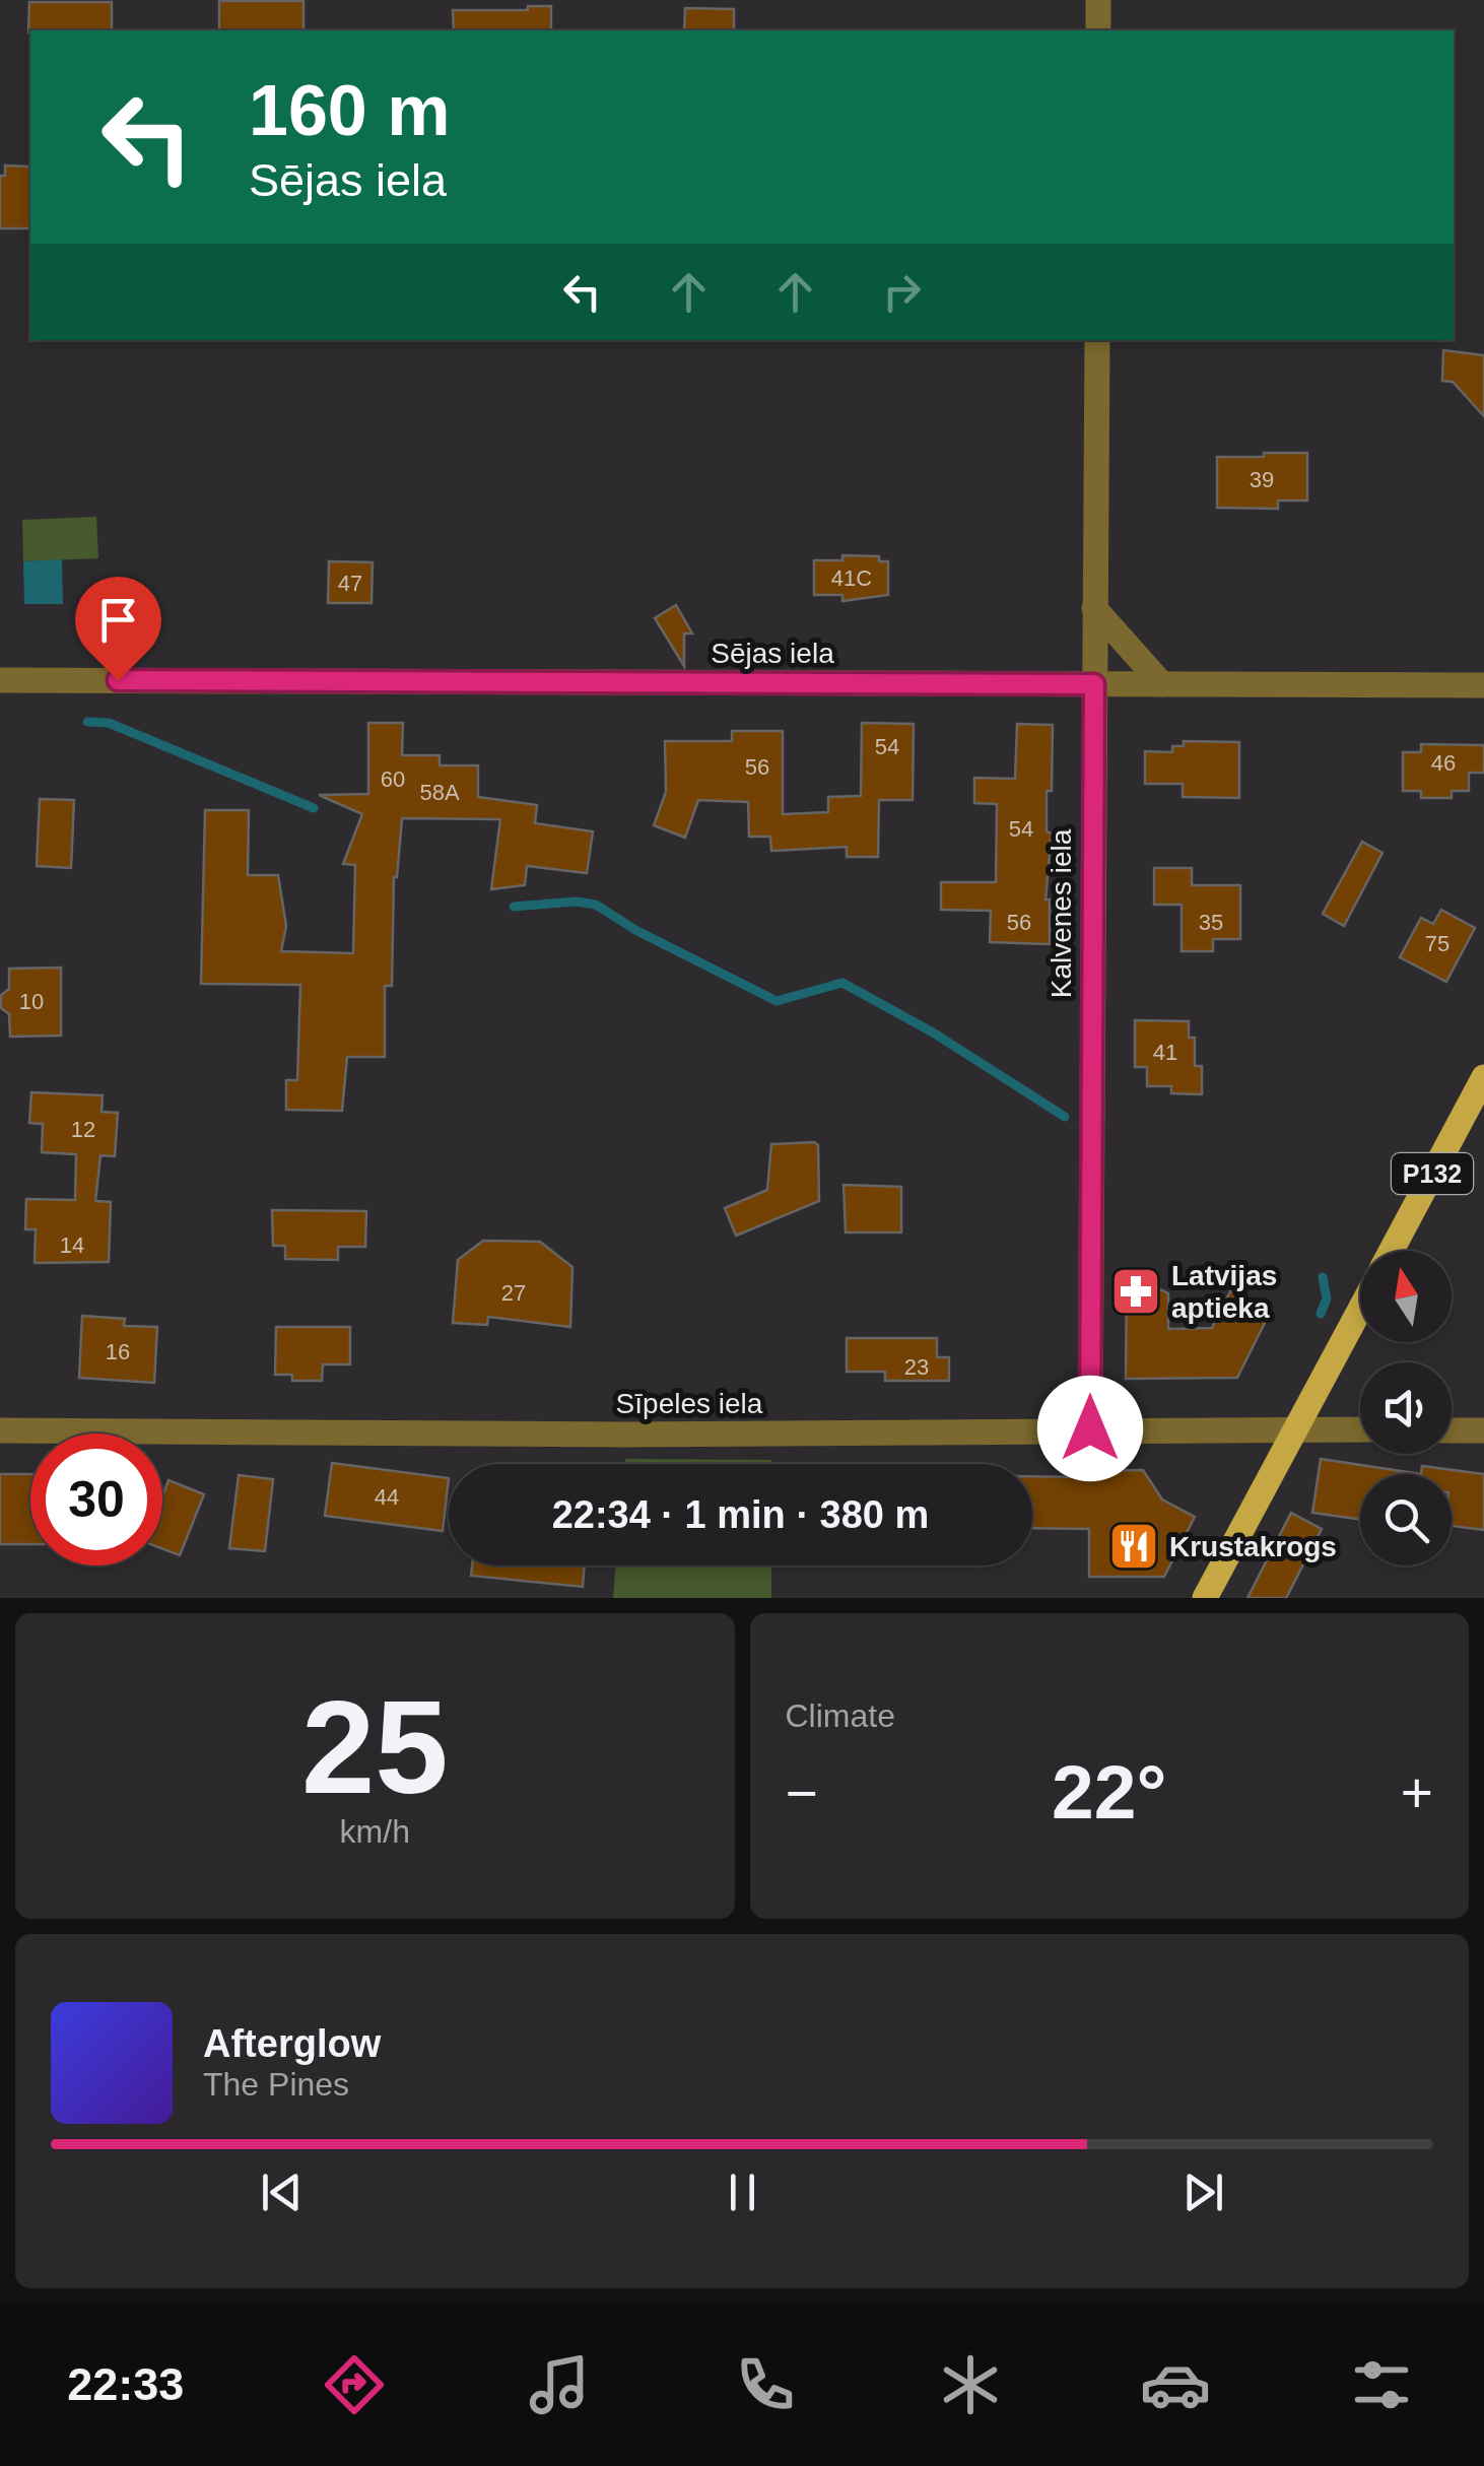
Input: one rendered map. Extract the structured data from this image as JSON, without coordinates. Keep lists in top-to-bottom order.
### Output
{
  "streets": {
    "main road": ["P132"],
    "street": ["Sējas iela", "Kalvenes iela", "Sīpeles iela"]
  },
  "crossings": [
    ["Sējas iela", "Kalvenes iela"],
    ["Kalvenes iela", "Sīpeles iela"],
    ["P132", "Sīpeles iela"]
  ],
  "places": {
    "pharmacy": ["Latvijas aptieka"],
    "restaurant": ["Krustakrogs"]
  },
  "house_numbers": [
    "39",
    "41C",
    "47",
    "54",
    "46",
    "56",
    "60",
    "58A",
    "54",
    "56",
    "35",
    "75",
    "10",
    "41",
    "12",
    "14",
    "27",
    "16",
    "23",
    "44"
  ],
  "north": "top",
  "page": {
    "turn": ["160 m", "Sējas iela"],
    "limit": "30",
    "trip": "22:34 · 1 min · 380 m",
    "tile": [
      ["25", "km/h"],
      "Climate"
    ],
    "heat": ["−", "22°", "+"],
    "song": ["Afterglow", "The Pines"],
    "tabs": "22:33"
  }
}
